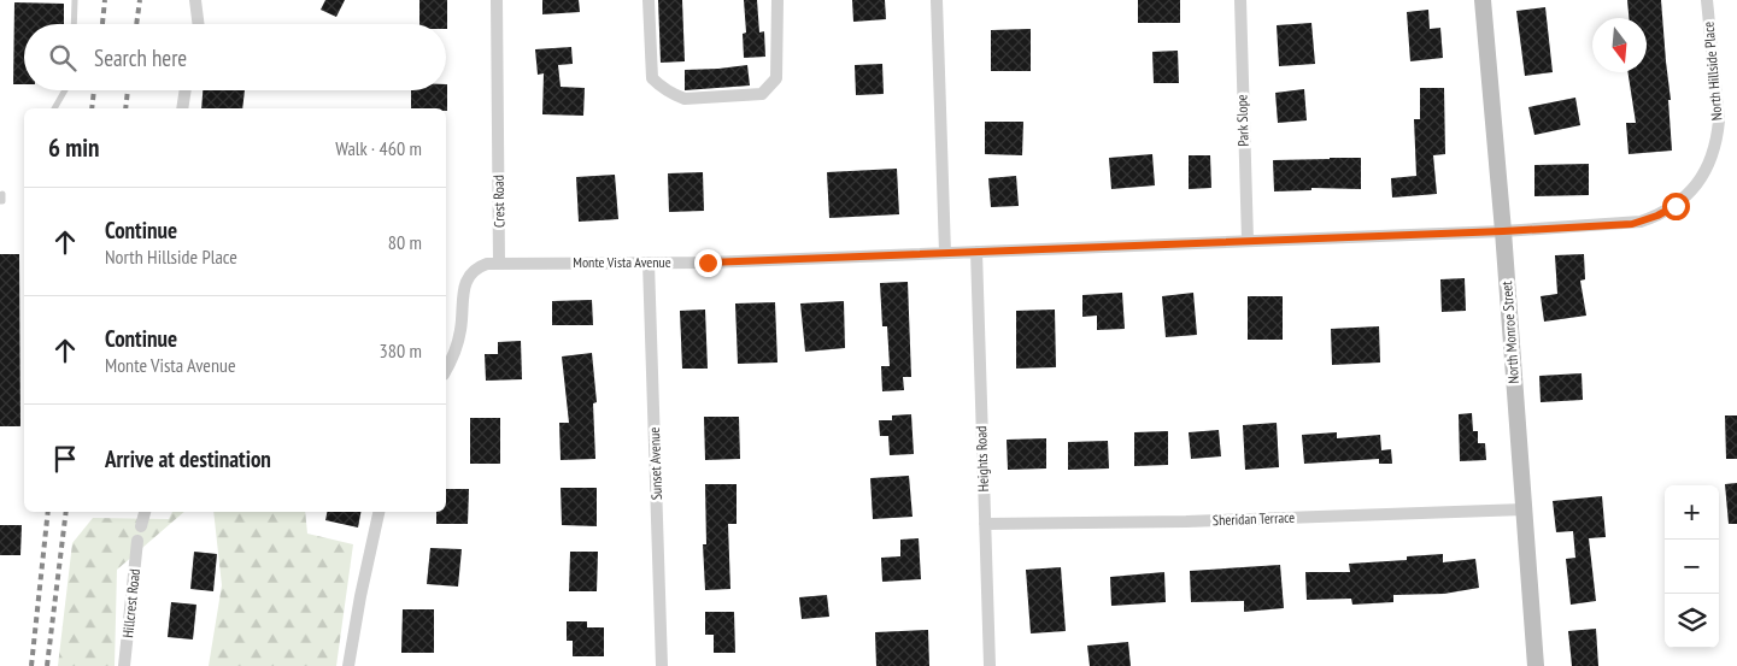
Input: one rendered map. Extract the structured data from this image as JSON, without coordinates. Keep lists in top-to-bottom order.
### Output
{
  "streets": {
    "main road": ["North Monroe Street"],
    "street": [
      "North Hillside Place",
      "Park Slope",
      "Crest Road",
      "Monte Vista Avenue",
      "Heights Road",
      "Sunset Avenue",
      "Sheridan Terrace",
      "Hillcrest Road"
    ]
  },
  "crossings": [
    ["North Hillside Place", "Monte Vista Avenue"],
    ["North Hillside Place", "North Monroe Street"],
    ["Park Slope", "Monte Vista Avenue"],
    ["Crest Road", "Monte Vista Avenue"],
    ["Monte Vista Avenue", "North Monroe Street"],
    ["Monte Vista Avenue", "Heights Road"],
    ["Monte Vista Avenue", "Sunset Avenue"],
    ["North Monroe Street", "Sheridan Terrace"],
    ["Heights Road", "Sheridan Terrace"]
  ],
  "north": "bottom",
  "page": {
    "search": "Search here",
    "heading": ["6 min", "Walk · 460 m"],
    "list": [
      ["Continue", "North Hillside Place", "80 m"],
      ["Continue", "Monte Vista Avenue", "380 m"],
      "Arrive at destination"
    ],
    "map_buttons": ["+", "−"]
  }
}
